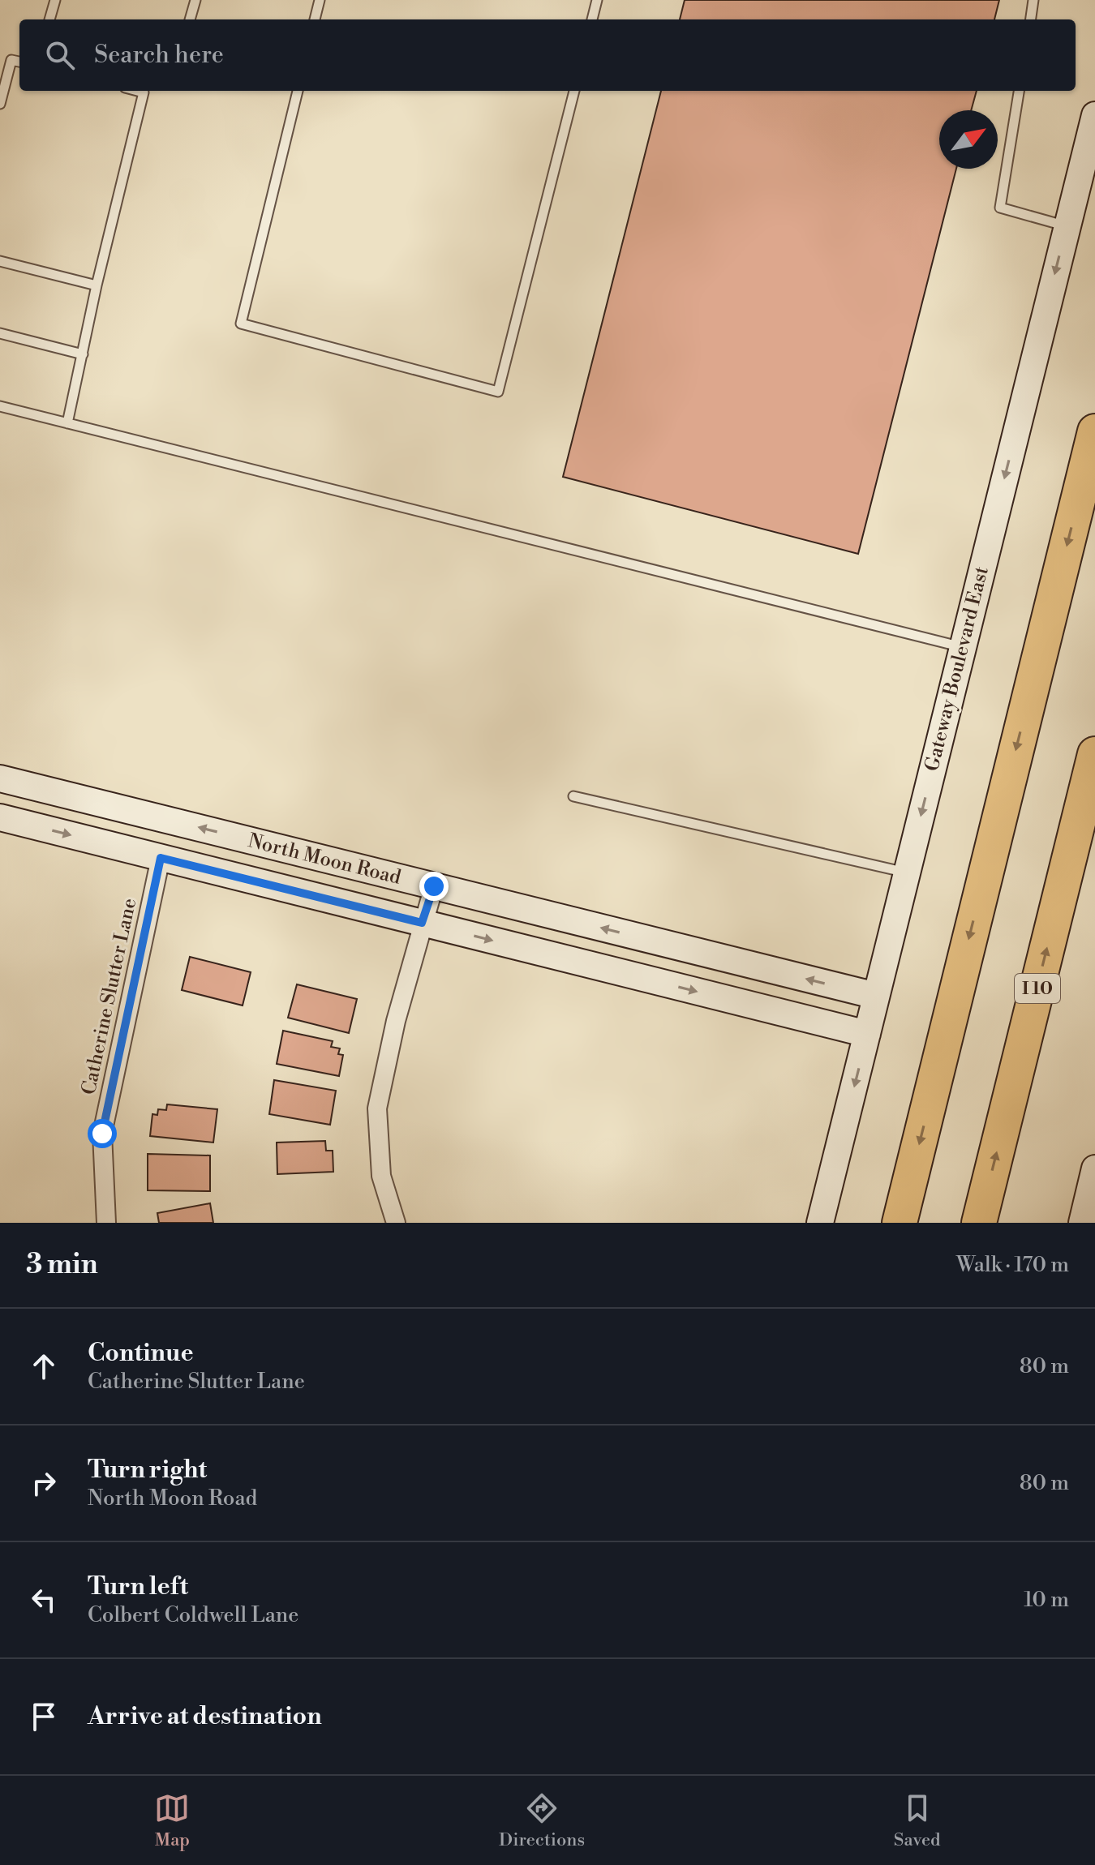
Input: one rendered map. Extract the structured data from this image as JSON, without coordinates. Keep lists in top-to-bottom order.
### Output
{
  "streets": {
    "highway": ["I 10"],
    "street": ["Gateway Boulevard East", "North Moon Road", "Catherine Slutter Lane"]
  },
  "crossings": [
    ["Gateway Boulevard East", "North Moon Road"],
    ["North Moon Road", "Catherine Slutter Lane"]
  ],
  "one_way": ["Gateway Boulevard East"],
  "north": "top right",
  "page": {
    "search": "Search here",
    "heading": ["3 min", "Walk · 170 m"],
    "list": [
      ["Continue", "Catherine Slutter Lane", "80 m"],
      ["Turn right", "North Moon Road", "80 m"],
      ["Turn left", "Colbert Coldwell Lane", "10 m"],
      "Arrive at destination"
    ],
    "nav": ["Map", "Directions", "Saved"]
  }
}
